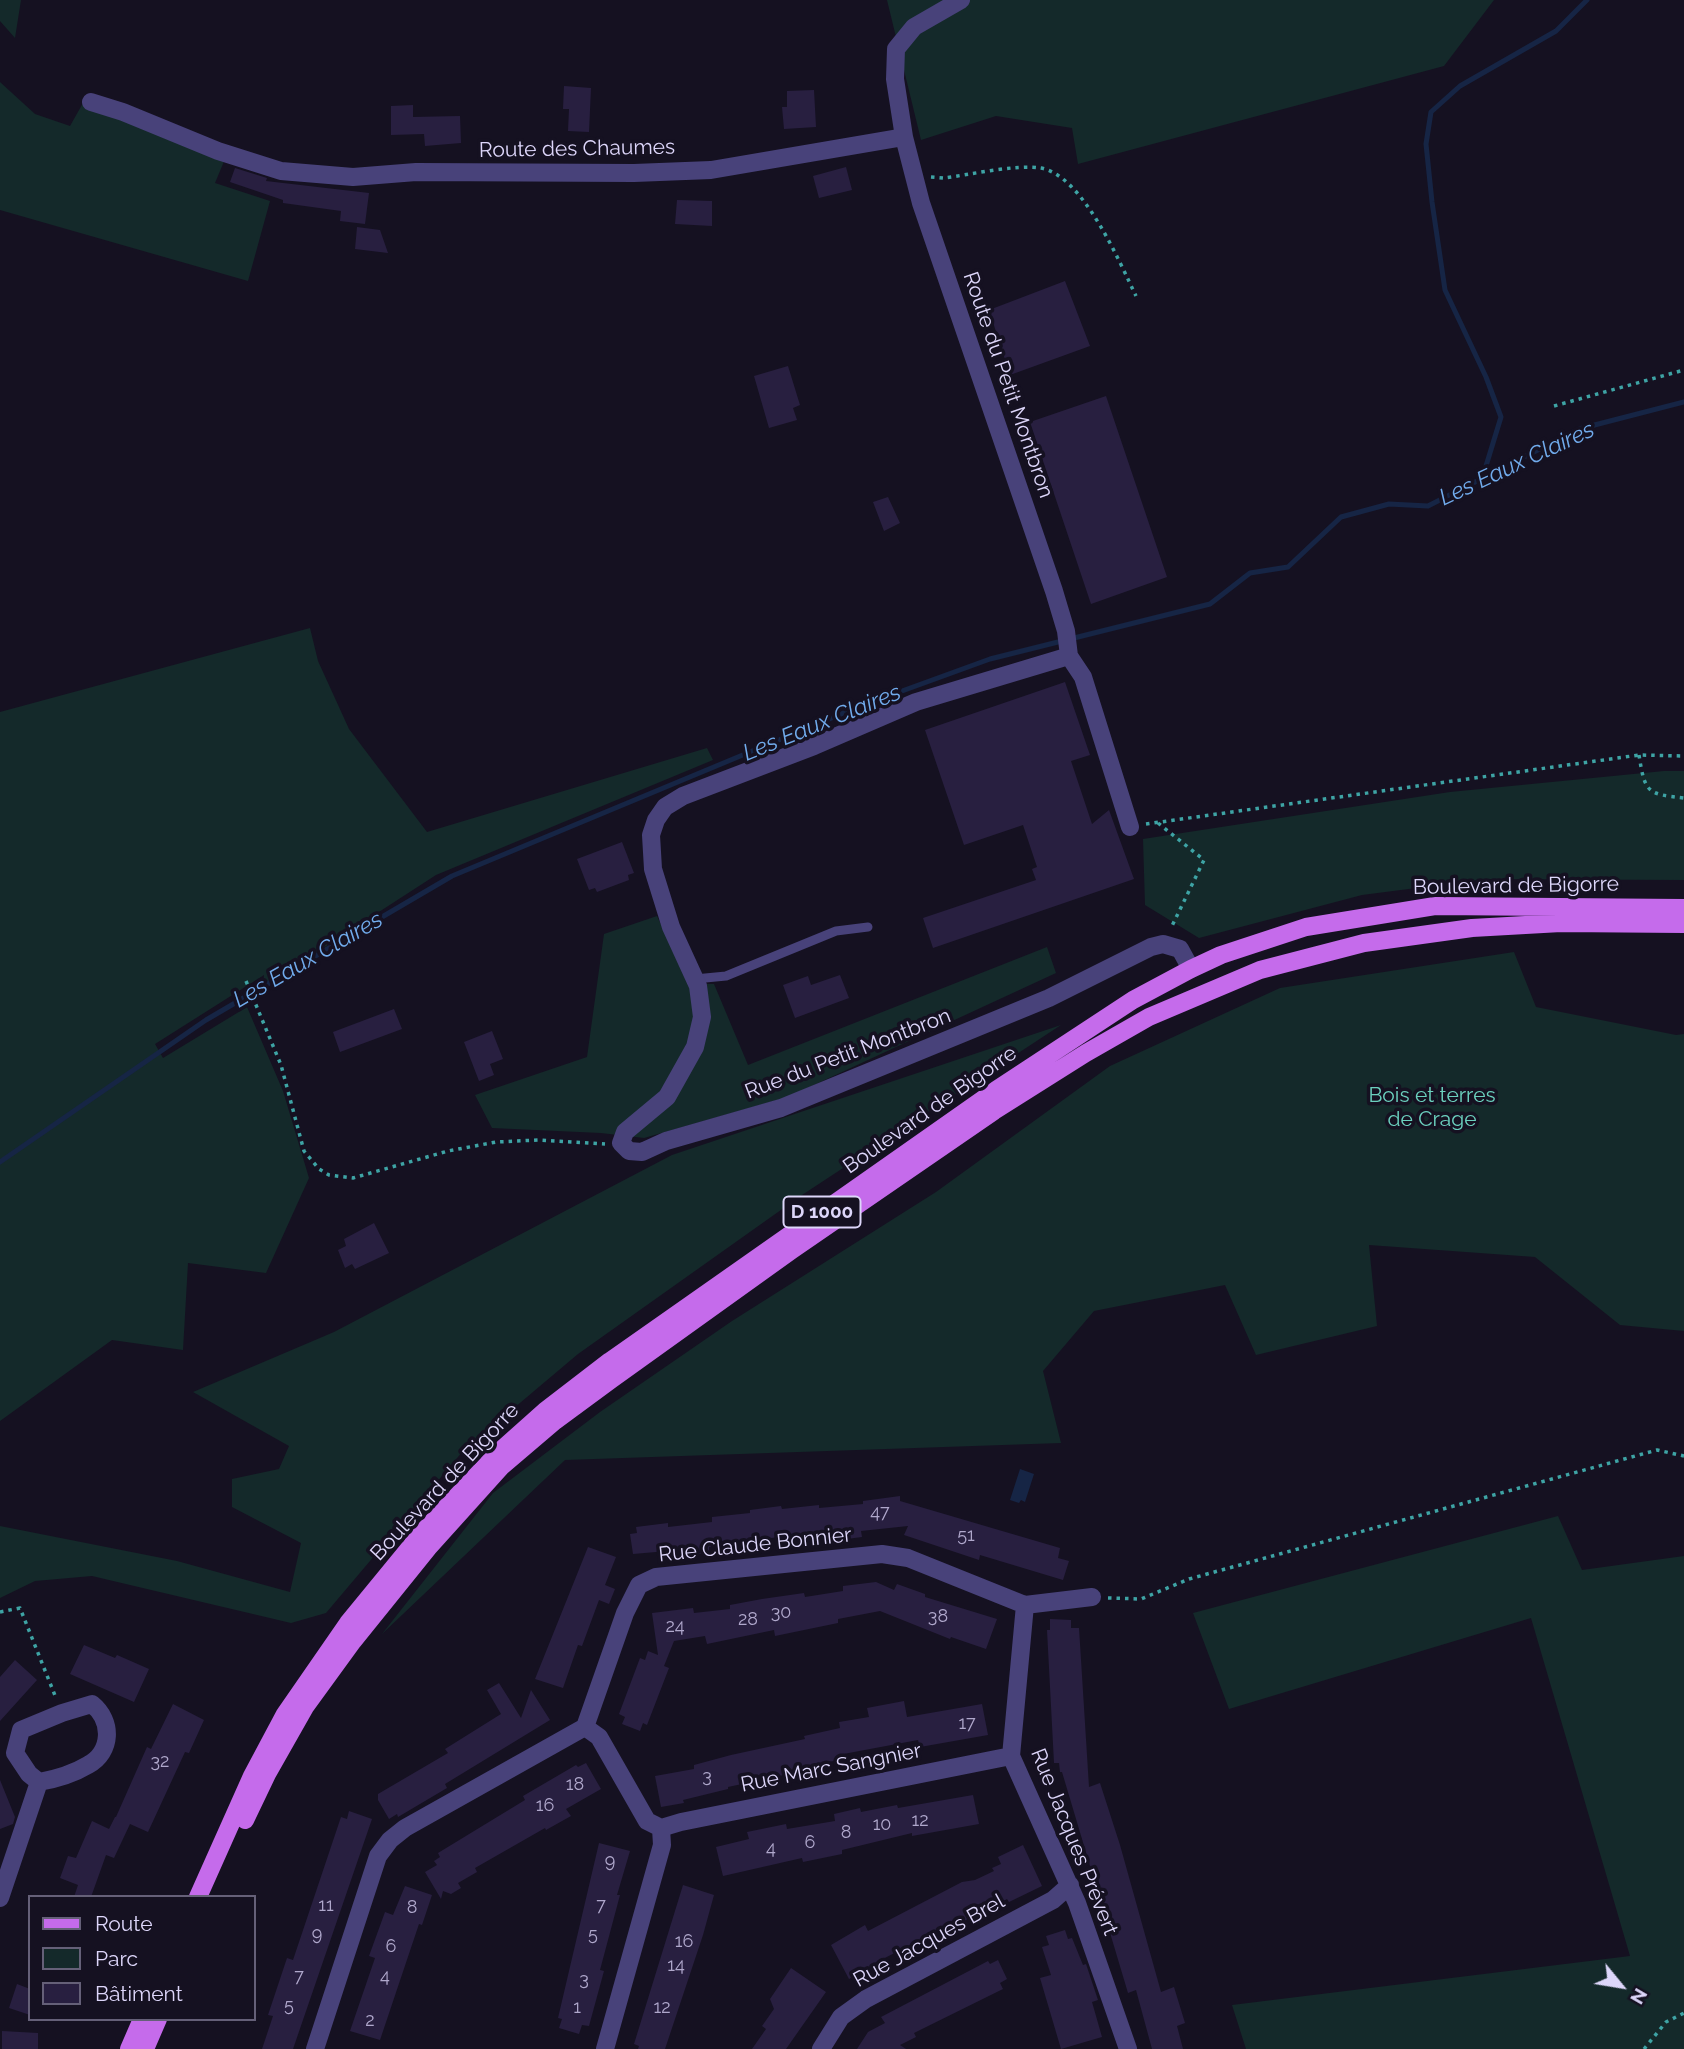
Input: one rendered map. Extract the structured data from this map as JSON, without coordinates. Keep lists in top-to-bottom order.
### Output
{
  "streets": {
    "main road": ["Boulevard de Bigorre", "D 1000"],
    "street": [
      "Route des Chaumes",
      "Route du Petit Montbron",
      "Rue du Petit Montbron",
      "Rue Claude Bonnier",
      "Rue Marc Sangnier",
      "Rue Jacques Prévert",
      "Rue Jacques Brel"
    ]
  },
  "crossings": [
    ["Route des Chaumes", "Route du Petit Montbron"],
    ["Rue Claude Bonnier", "Rue Jacques Prévert"],
    ["Rue Marc Sangnier", "Rue Jacques Prévert"],
    ["Rue Jacques Prévert", "Rue Jacques Brel"]
  ],
  "water": ["Les Eaux Claires"],
  "parks": ["Bois et terres de Crage"],
  "house_numbers": [
    "47",
    "51",
    "30",
    "38",
    "28",
    "24",
    "17",
    "32",
    "3",
    "18",
    "16",
    "12",
    "10",
    "8",
    "6",
    "4",
    "9",
    "11",
    "7",
    "8",
    "9",
    "5",
    "16",
    "6",
    "14",
    "7",
    "4",
    "3",
    "5",
    "1",
    "12",
    "2"
  ],
  "legend": ["Route", "Parc", "Bâtiment"],
  "north": "bottom right"
}
